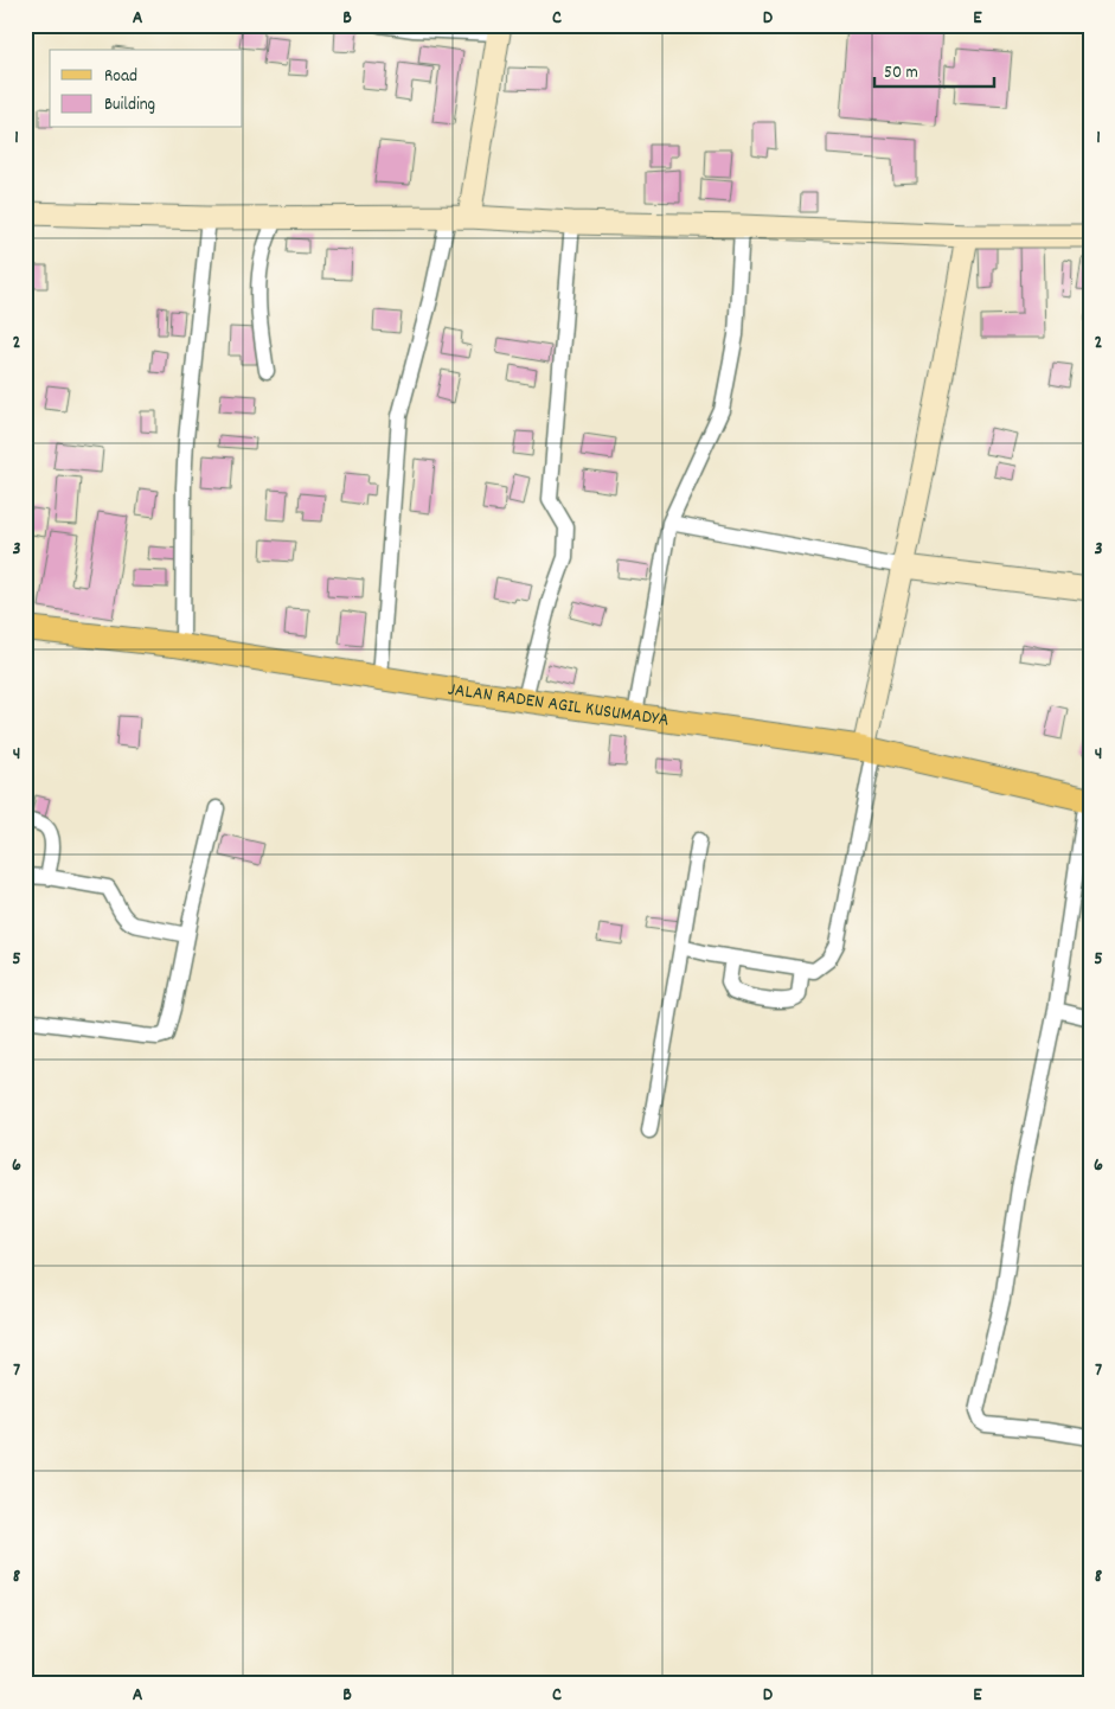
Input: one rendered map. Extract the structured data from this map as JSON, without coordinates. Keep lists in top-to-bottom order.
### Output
{
  "streets": {
    "main road": ["JALAN RADEN AGIL KUSUMADYA"]
  },
  "legend": ["Road", "Building"],
  "scale_bar": "50 m",
  "grid": {
    "columns": [
      "A",
      "B",
      "C",
      "D",
      "E"
    ],
    "rows": [
      "1",
      "2",
      "3",
      "4",
      "5",
      "6",
      "7",
      "8"
    ]
  }
}
